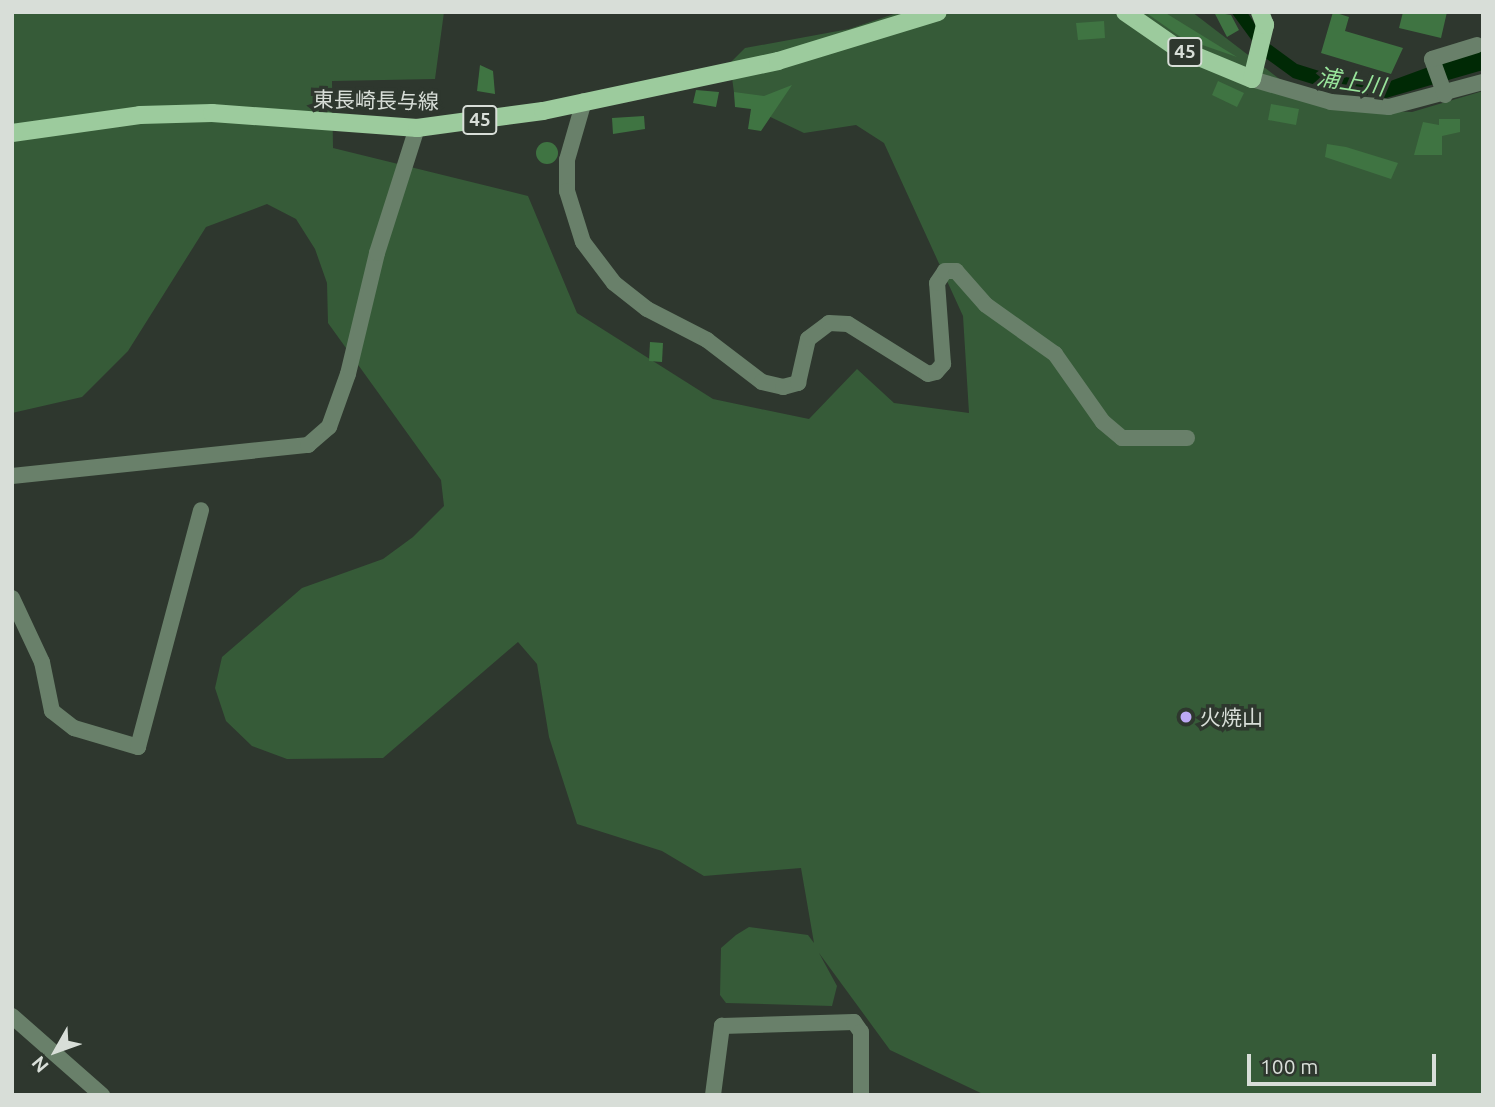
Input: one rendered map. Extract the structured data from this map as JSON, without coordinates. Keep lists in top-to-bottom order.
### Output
{
  "streets": {
    "main road": ["45", "東長崎長与線"]
  },
  "water": ["浦上川"],
  "places": ["火焼山"],
  "scale_bar": "100 m",
  "north": "bottom left"
}
